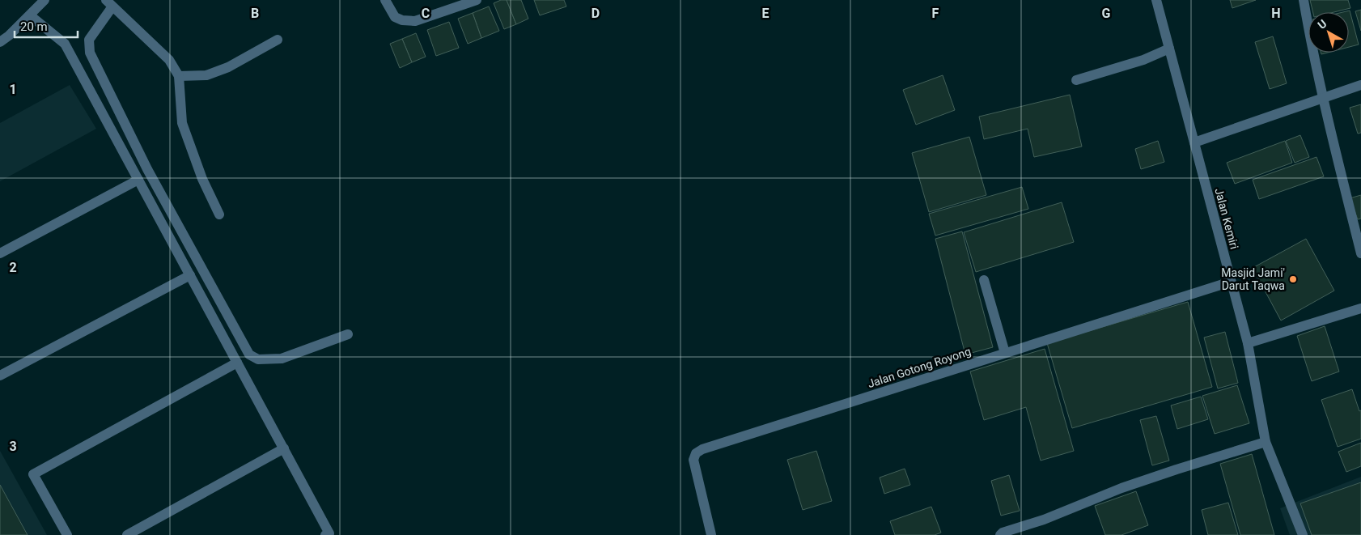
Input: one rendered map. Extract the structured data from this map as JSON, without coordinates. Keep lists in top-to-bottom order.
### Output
{
  "streets": {
    "street": ["Jalan Kemiri", "Jalan Gotong Royong"]
  },
  "crossings": [
    ["Jalan Kemiri", "Jalan Gotong Royong"]
  ],
  "places": ["Masjid Jami' Darut Taqwa"],
  "scale_bar": "20 m",
  "north": "top left",
  "grid": {
    "columns": [
      "B",
      "C",
      "D",
      "E",
      "F",
      "G",
      "H"
    ],
    "rows": ["1", "2", "3"]
  }
}
